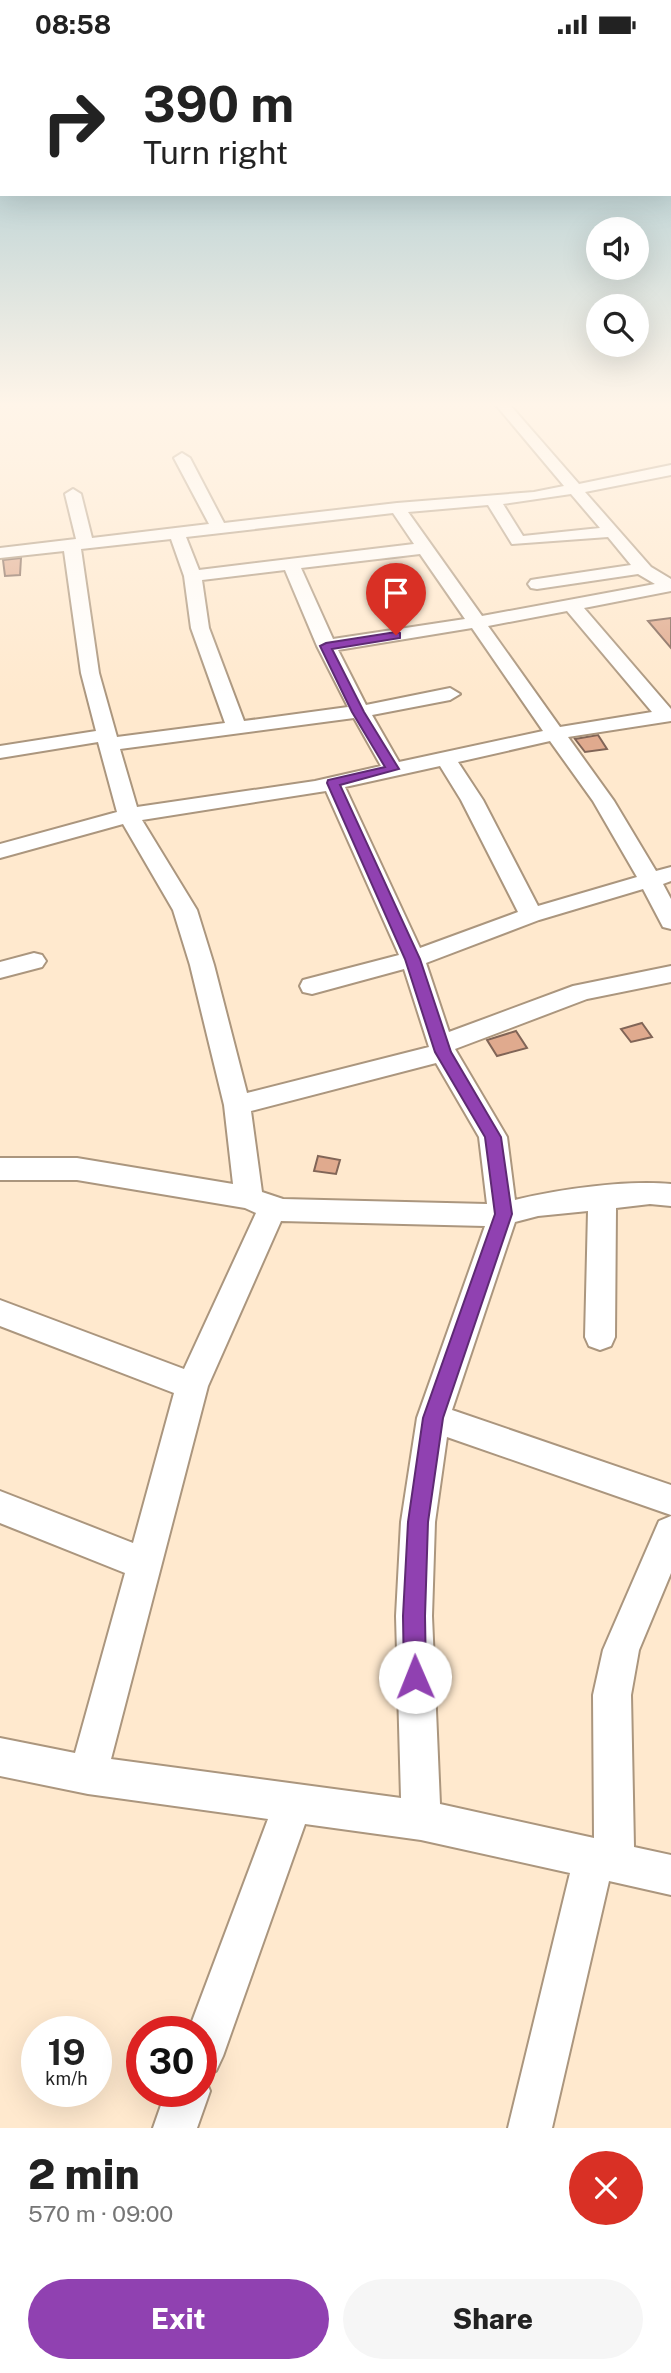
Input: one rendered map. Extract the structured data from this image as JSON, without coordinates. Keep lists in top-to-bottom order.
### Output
{
  "page": {
    "status": "08:58",
    "turn": ["390 m", "Turn right"],
    "speed": "19 km/h",
    "limit": "30",
    "heading": ["2 min", "570 m · 09:00"],
    "buttons": ["Exit", "Share"]
  }
}
